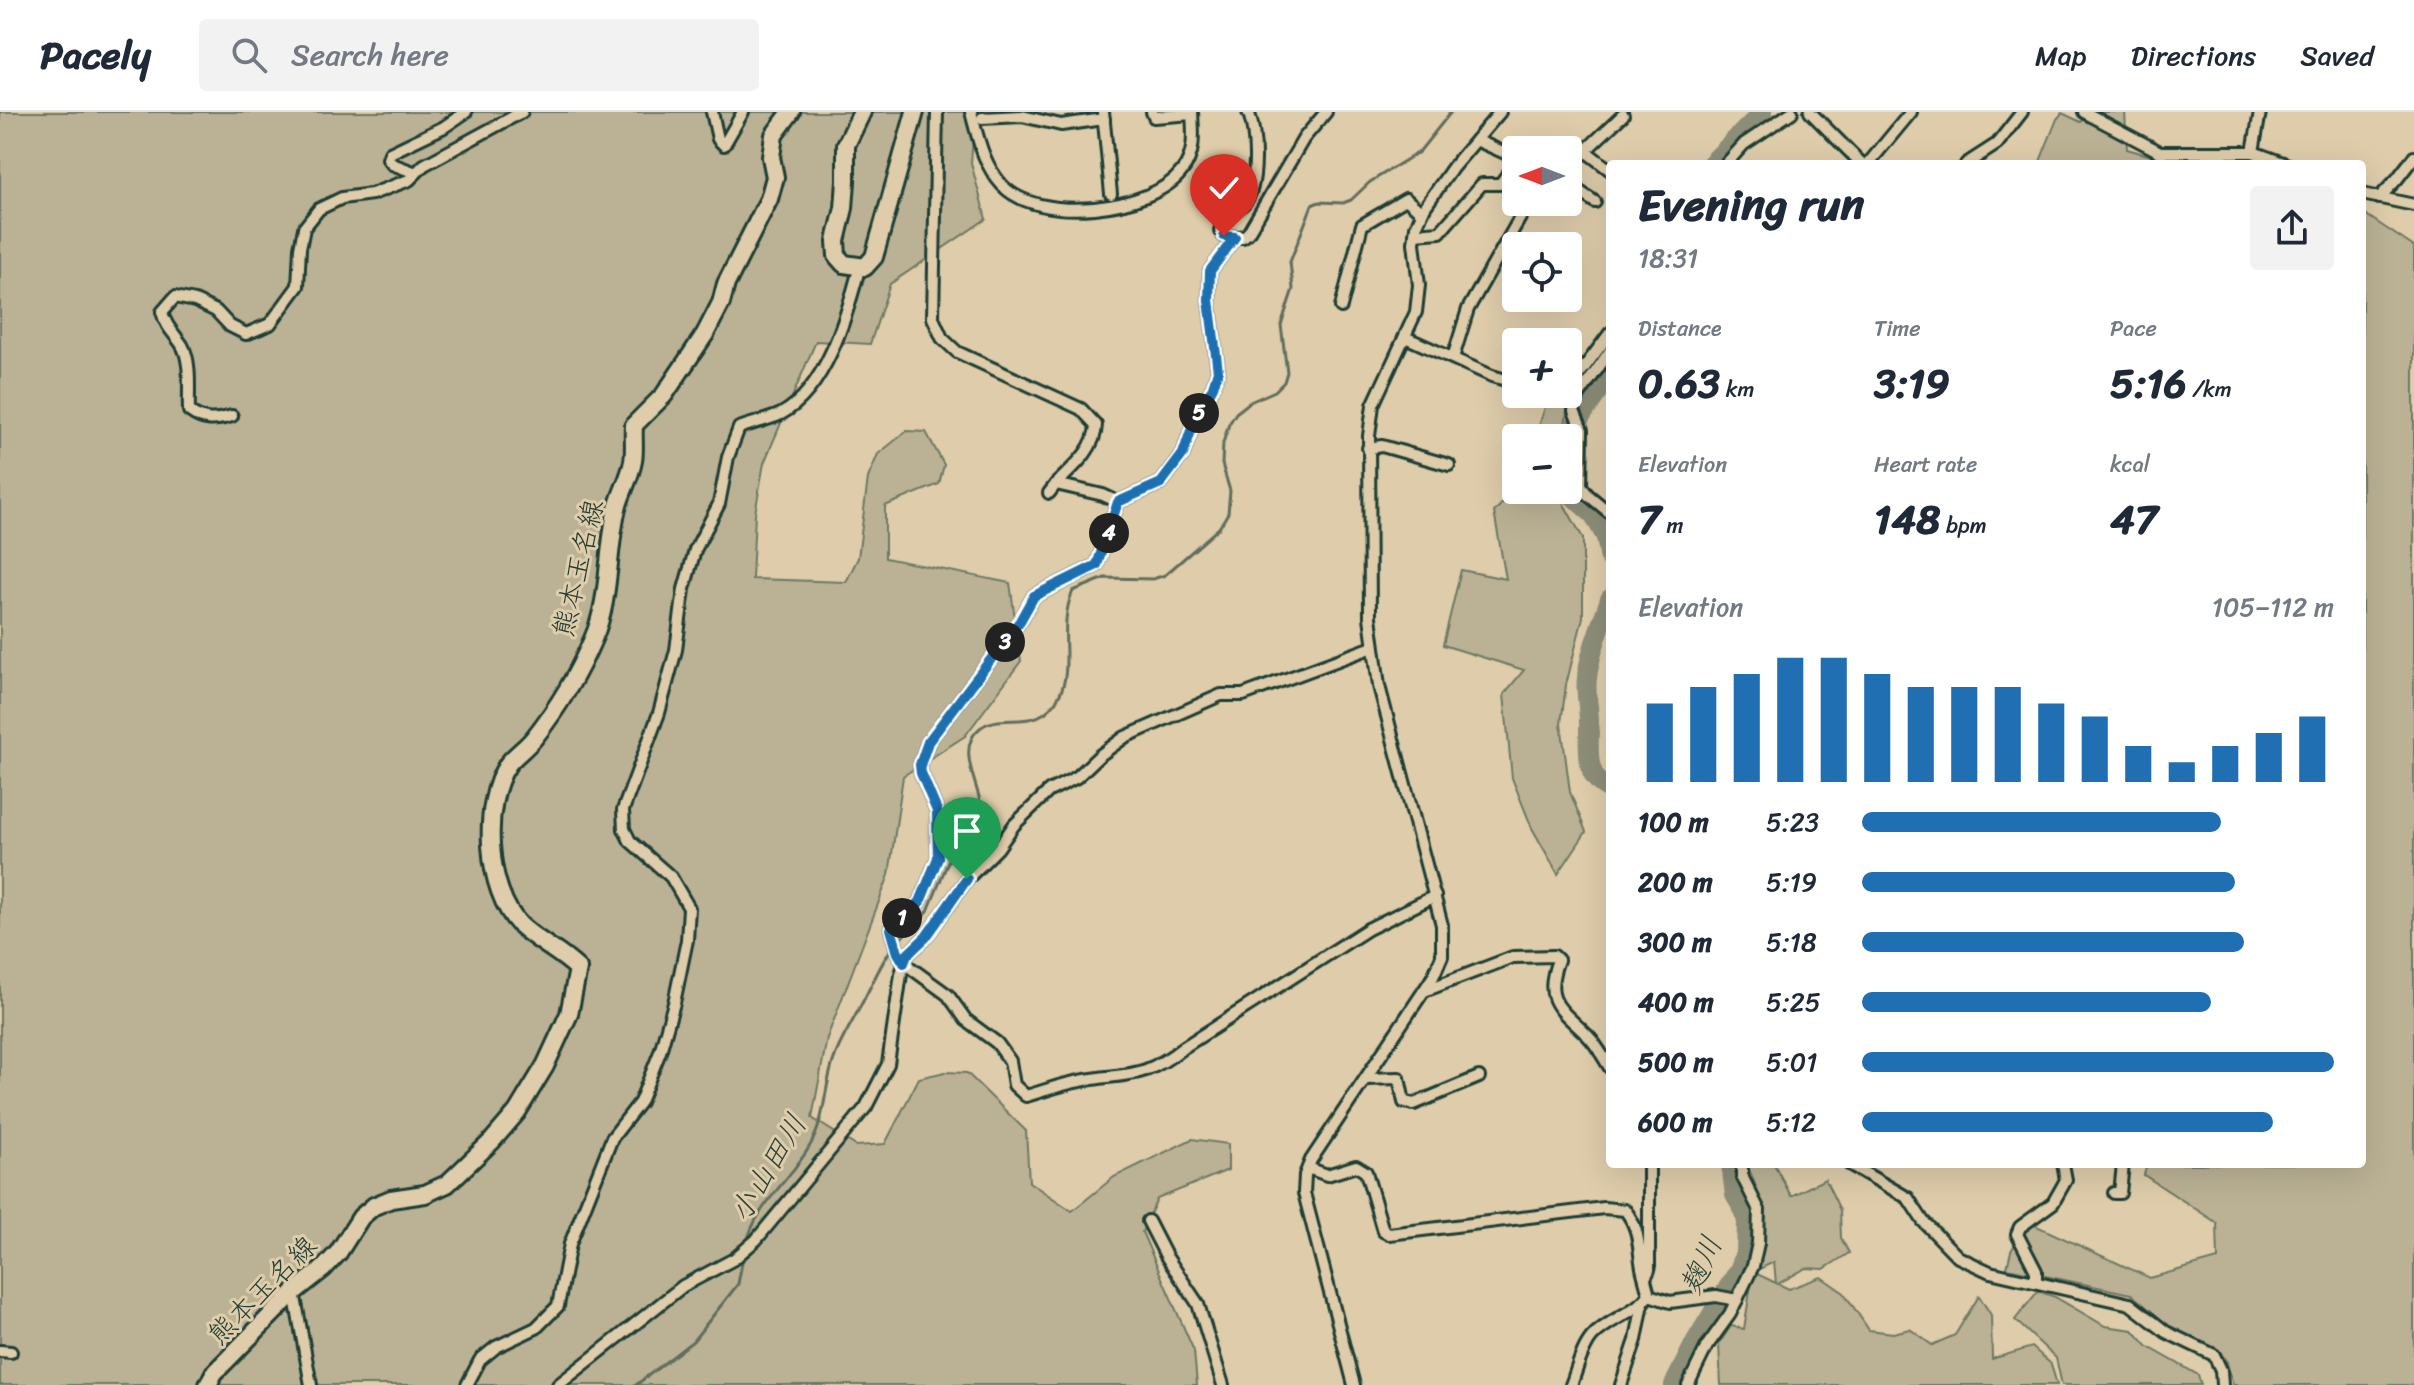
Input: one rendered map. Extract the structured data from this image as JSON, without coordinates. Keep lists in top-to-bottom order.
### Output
{
  "streets": {
    "main road": ["熊本玉名線"]
  },
  "water": ["小山田川", "麹川"],
  "north": "left",
  "page": {
    "header": "Pacely",
    "search": "Search here",
    "nav": ["Map", "Directions", "Saved"],
    "map_buttons": ["+", "−"],
    "heading": ["Evening run", "18:31"],
    "stats": [
      ["Distance", "0.63 km"],
      ["Time", "3:19"],
      ["Pace", "5:16 /km"],
      ["Elevation", "7 m"],
      ["Heart rate", "148 bpm"],
      ["kcal", "47"]
    ],
    "pins": [
      "5",
      "4",
      "3",
      "1"
    ],
    "chart": ["Elevation", "105–112 m"],
    "list": [
      {
        "name": "100 m",
        "note": "5:23"
      },
      {
        "name": "200 m",
        "note": "5:19"
      },
      {
        "name": "300 m",
        "note": "5:18"
      },
      {
        "name": "400 m",
        "note": "5:25"
      },
      {
        "name": "500 m",
        "note": "5:01"
      },
      {
        "name": "600 m",
        "note": "5:12"
      }
    ]
  }
}
